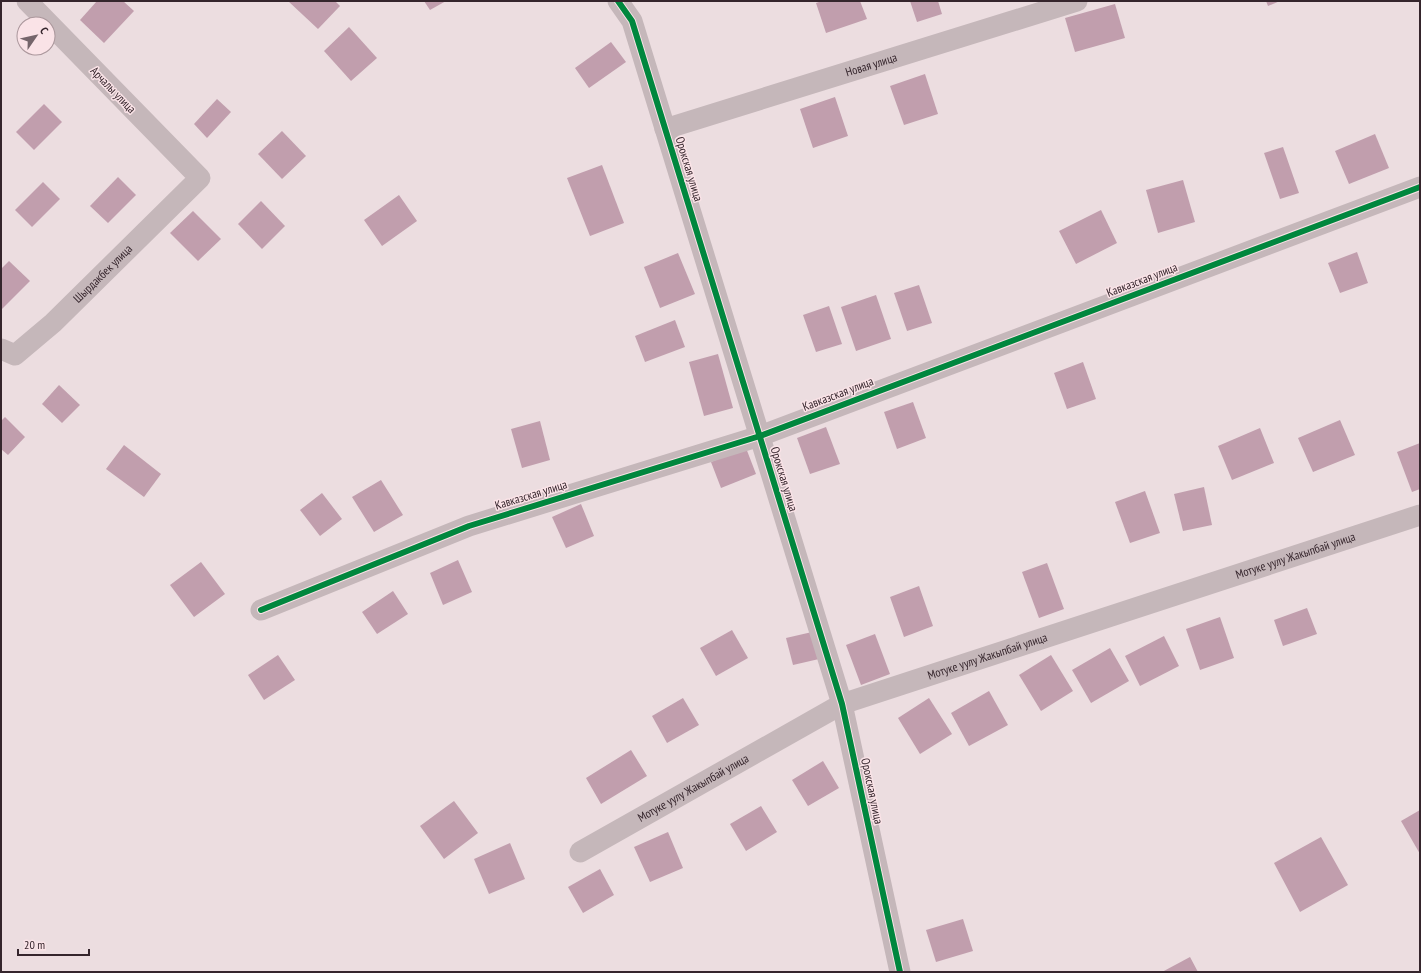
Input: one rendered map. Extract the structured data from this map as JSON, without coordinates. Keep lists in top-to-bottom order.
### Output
{
  "streets": {
    "street": [
      "Новая улица",
      "Арчалы улица",
      "Орокская улица",
      "Шырдакбек улица",
      "Кавказская улица",
      "Мотуке уулу Жакыпбай улица"
    ]
  },
  "crossings": [
    ["Новая улица", "Орокская улица"],
    ["Арчалы улица", "Шырдакбек улица"],
    ["Орокская улица", "Кавказская улица"],
    ["Орокская улица", "Мотуке уулу Жакыпбай улица"]
  ],
  "scale_bar": "20 m",
  "north": "top right"
}
